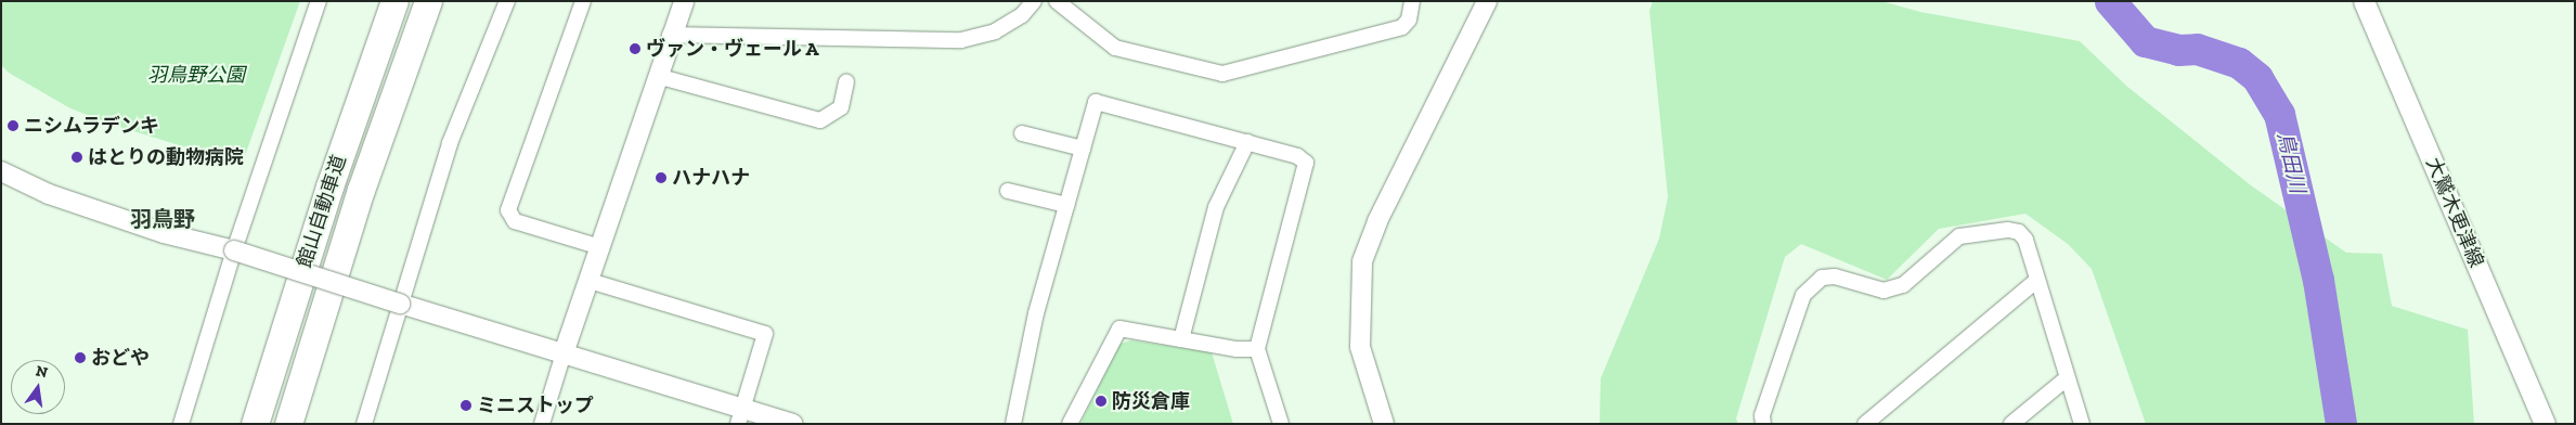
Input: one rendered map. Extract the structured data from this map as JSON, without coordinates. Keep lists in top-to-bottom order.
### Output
{
  "streets": {
    "highway": ["館山自動車道"],
    "main road": ["大鷲木更津線"]
  },
  "districts": ["羽鳥野"],
  "water": ["鳥田川"],
  "parks": ["羽鳥野公園"],
  "places": [
    "ヴァン・ヴェール A",
    "ニシムラデンキ",
    "はとりの動物病院",
    "ハナハナ",
    "おどや",
    "防災倉庫",
    "ミニストップ"
  ],
  "north": "top"
}
